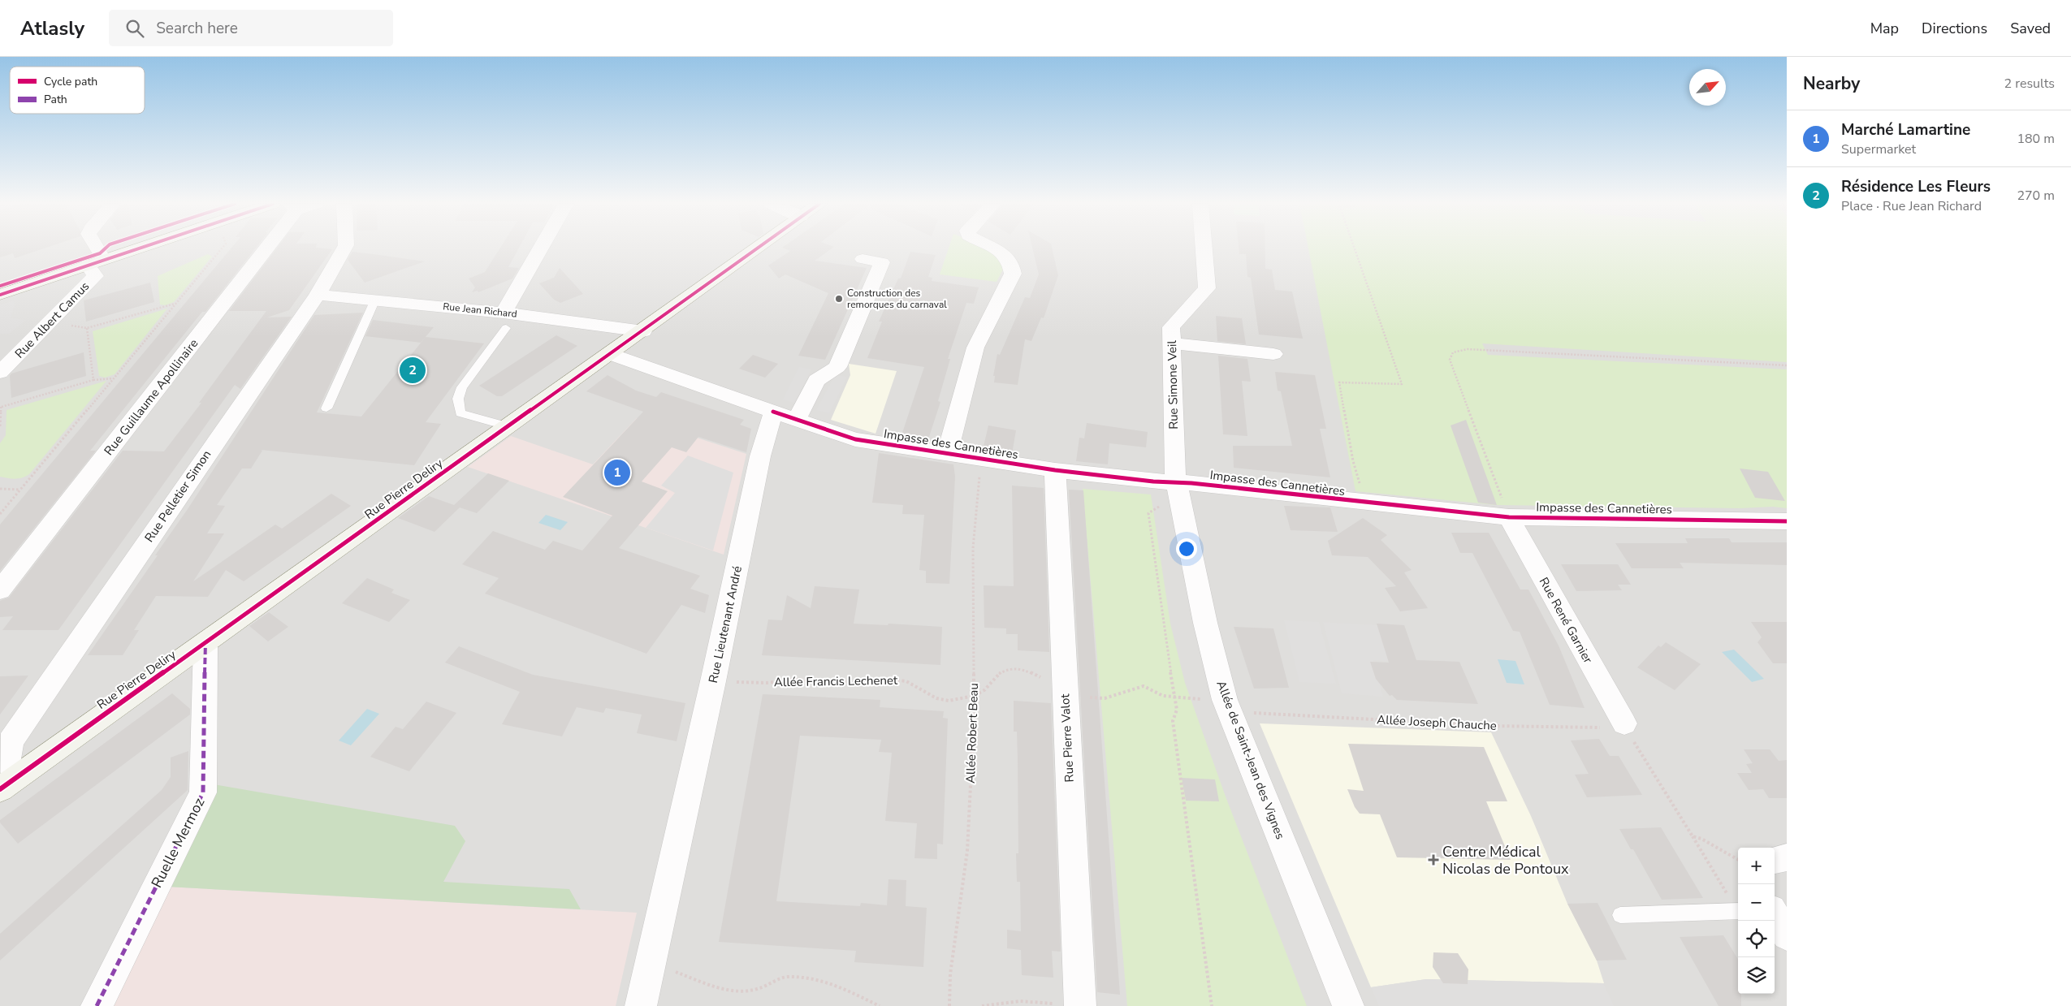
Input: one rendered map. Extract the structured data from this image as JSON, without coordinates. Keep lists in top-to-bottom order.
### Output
{
  "streets": {
    "street": [
      "Rue Jean Richard",
      "Rue Albert Camus",
      "Rue Simone Veil",
      "Rue Guillaume Apollinaire",
      "Impasse des Cannetières",
      "Rue Pierre Deliry",
      "Rue Pelletier Simon",
      "Rue René Garnier",
      "Rue Lieutenant André",
      "Rue Pierre Valot",
      "Allée de Saint-Jean des Vignes",
      "Ruelle Mermoz"
    ],
    "path": ["Allée Francis Lechenet", "Allée Joseph Chauche", "Allée Robert Beau"]
  },
  "crossings": [
    ["Rue Jean Richard", "Rue Pierre Deliry"],
    ["Rue Jean Richard", "Rue Pelletier Simon"],
    ["Rue Simone Veil", "Impasse des Cannetières"],
    ["Rue Simone Veil", "Allée de Saint-Jean des Vignes"],
    ["Impasse des Cannetières", "Rue René Garnier"],
    ["Impasse des Cannetières", "Rue Lieutenant André"],
    ["Impasse des Cannetières", "Allée Robert Beau"],
    ["Impasse des Cannetières", "Rue Pierre Valot"],
    ["Impasse des Cannetières", "Allée de Saint-Jean des Vignes"],
    ["Rue Pierre Deliry", "Rue Pelletier Simon"],
    ["Rue Pierre Deliry", "Ruelle Mermoz"],
    ["Rue René Garnier", "Allée Joseph Chauche"],
    ["Rue Lieutenant André", "Allée Francis Lechenet"],
    ["Allée Francis Lechenet", "Allée Robert Beau"],
    ["Allée Francis Lechenet", "Rue Pierre Valot"],
    ["Allée Francis Lechenet", "Allée de Saint-Jean des Vignes"]
  ],
  "places": {
    "other": ["Construction des remorques du carnaval"],
    "health": ["Centre Médical Nicolas de Pontoux"]
  },
  "legend": ["Cycle path", "Path"],
  "north": "top right",
  "page": {
    "header": "Atlasly",
    "search": "Search here",
    "nav": ["Map", "Directions", "Saved"],
    "heading": ["Nearby", "2 results"],
    "list": [
      {
        "mark": "1",
        "name": "Marché Lamartine",
        "note": "Supermarket",
        "value": "180 m"
      },
      {
        "mark": "2",
        "name": "Résidence Les Fleurs",
        "note": "Place · Rue Jean Richard",
        "value": "270 m"
      }
    ],
    "pins": ["2", "1"],
    "map_buttons": ["+", "−"]
  }
}
